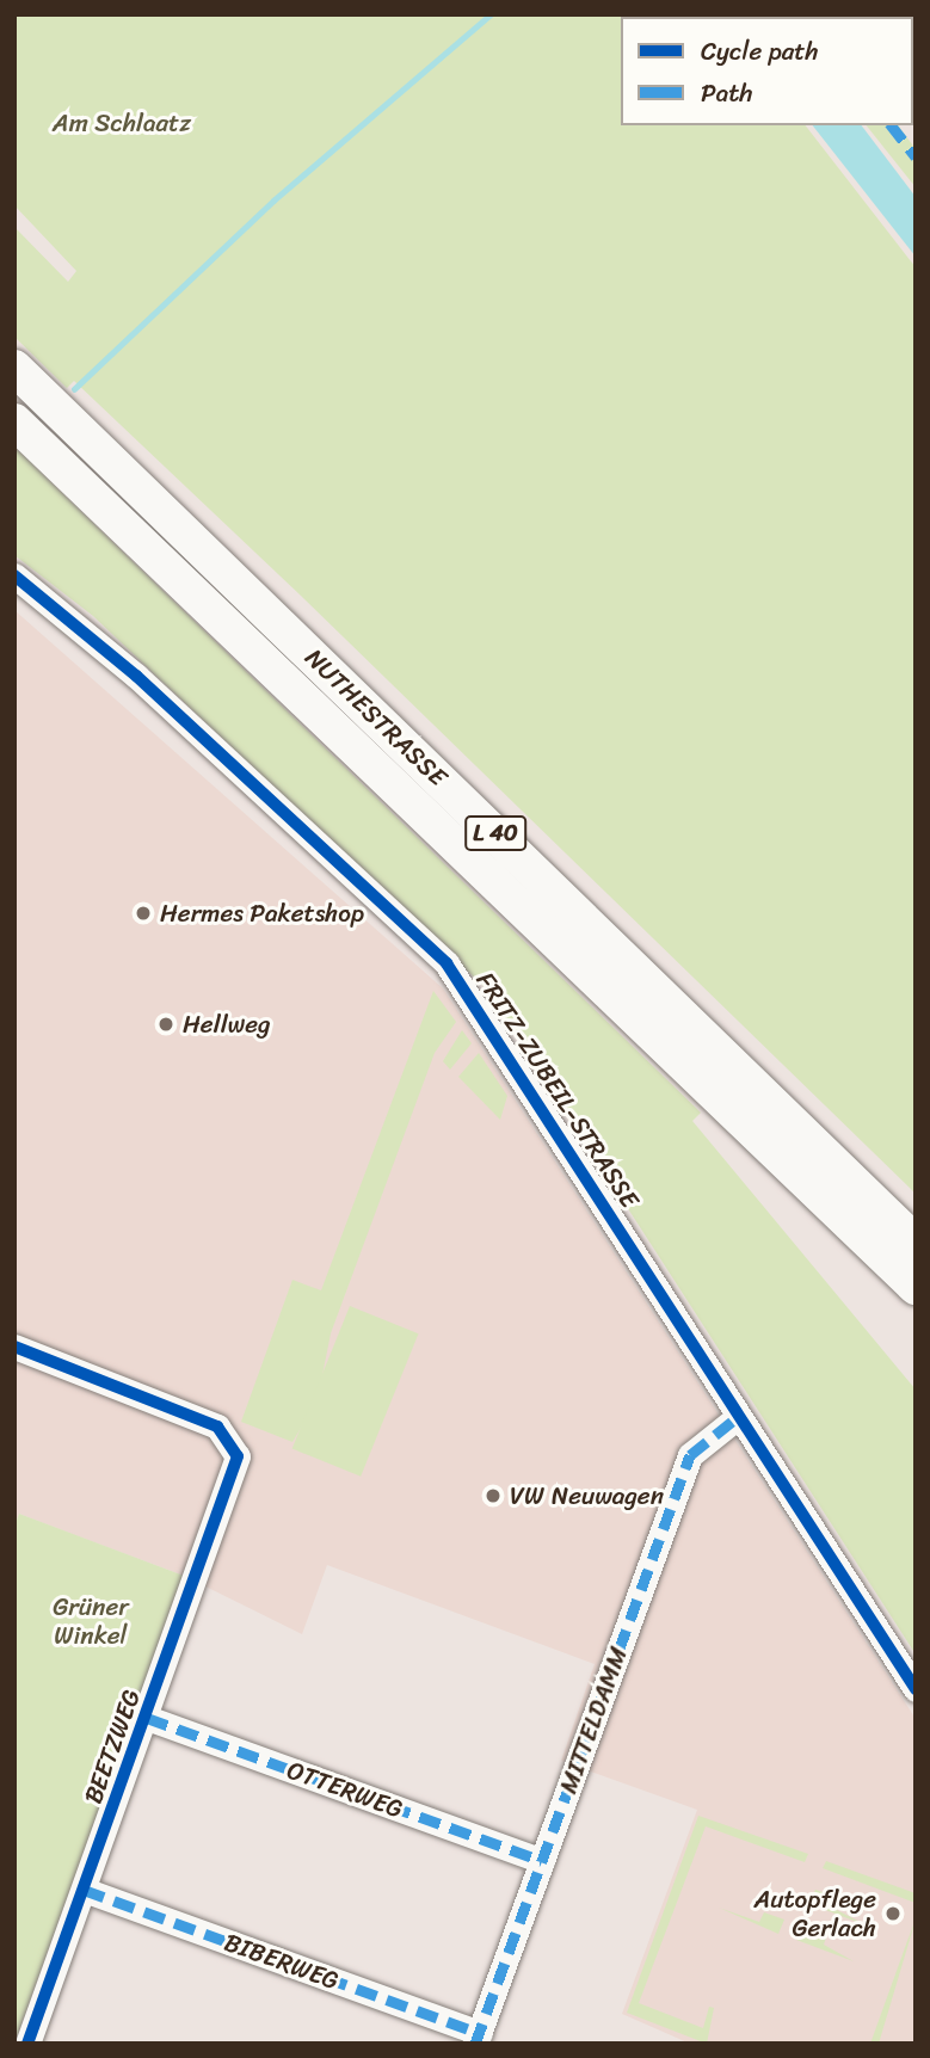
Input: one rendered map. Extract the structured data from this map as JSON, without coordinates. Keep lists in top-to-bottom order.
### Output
{
  "streets": {
    "highway": ["NUTHESTRASSE", "L 40"],
    "street": [
      "FRITZ-ZUBEIL-STRASSE",
      "MITTELDAMM",
      "BEETZWEG",
      "OTTERWEG",
      "BIBERWEG"
    ]
  },
  "crossings": [
    ["FRITZ-ZUBEIL-STRASSE", "MITTELDAMM"],
    ["MITTELDAMM", "OTTERWEG"],
    ["MITTELDAMM", "BIBERWEG"],
    ["BEETZWEG", "OTTERWEG"],
    ["BEETZWEG", "BIBERWEG"]
  ],
  "parks": ["Am Schlaatz", "Grüner Winkel"],
  "places": [
    "Hermes Paketshop",
    "Hellweg",
    "VW Neuwagen",
    "Autopflege Gerlach"
  ],
  "legend": ["Cycle path", "Path"]
}
